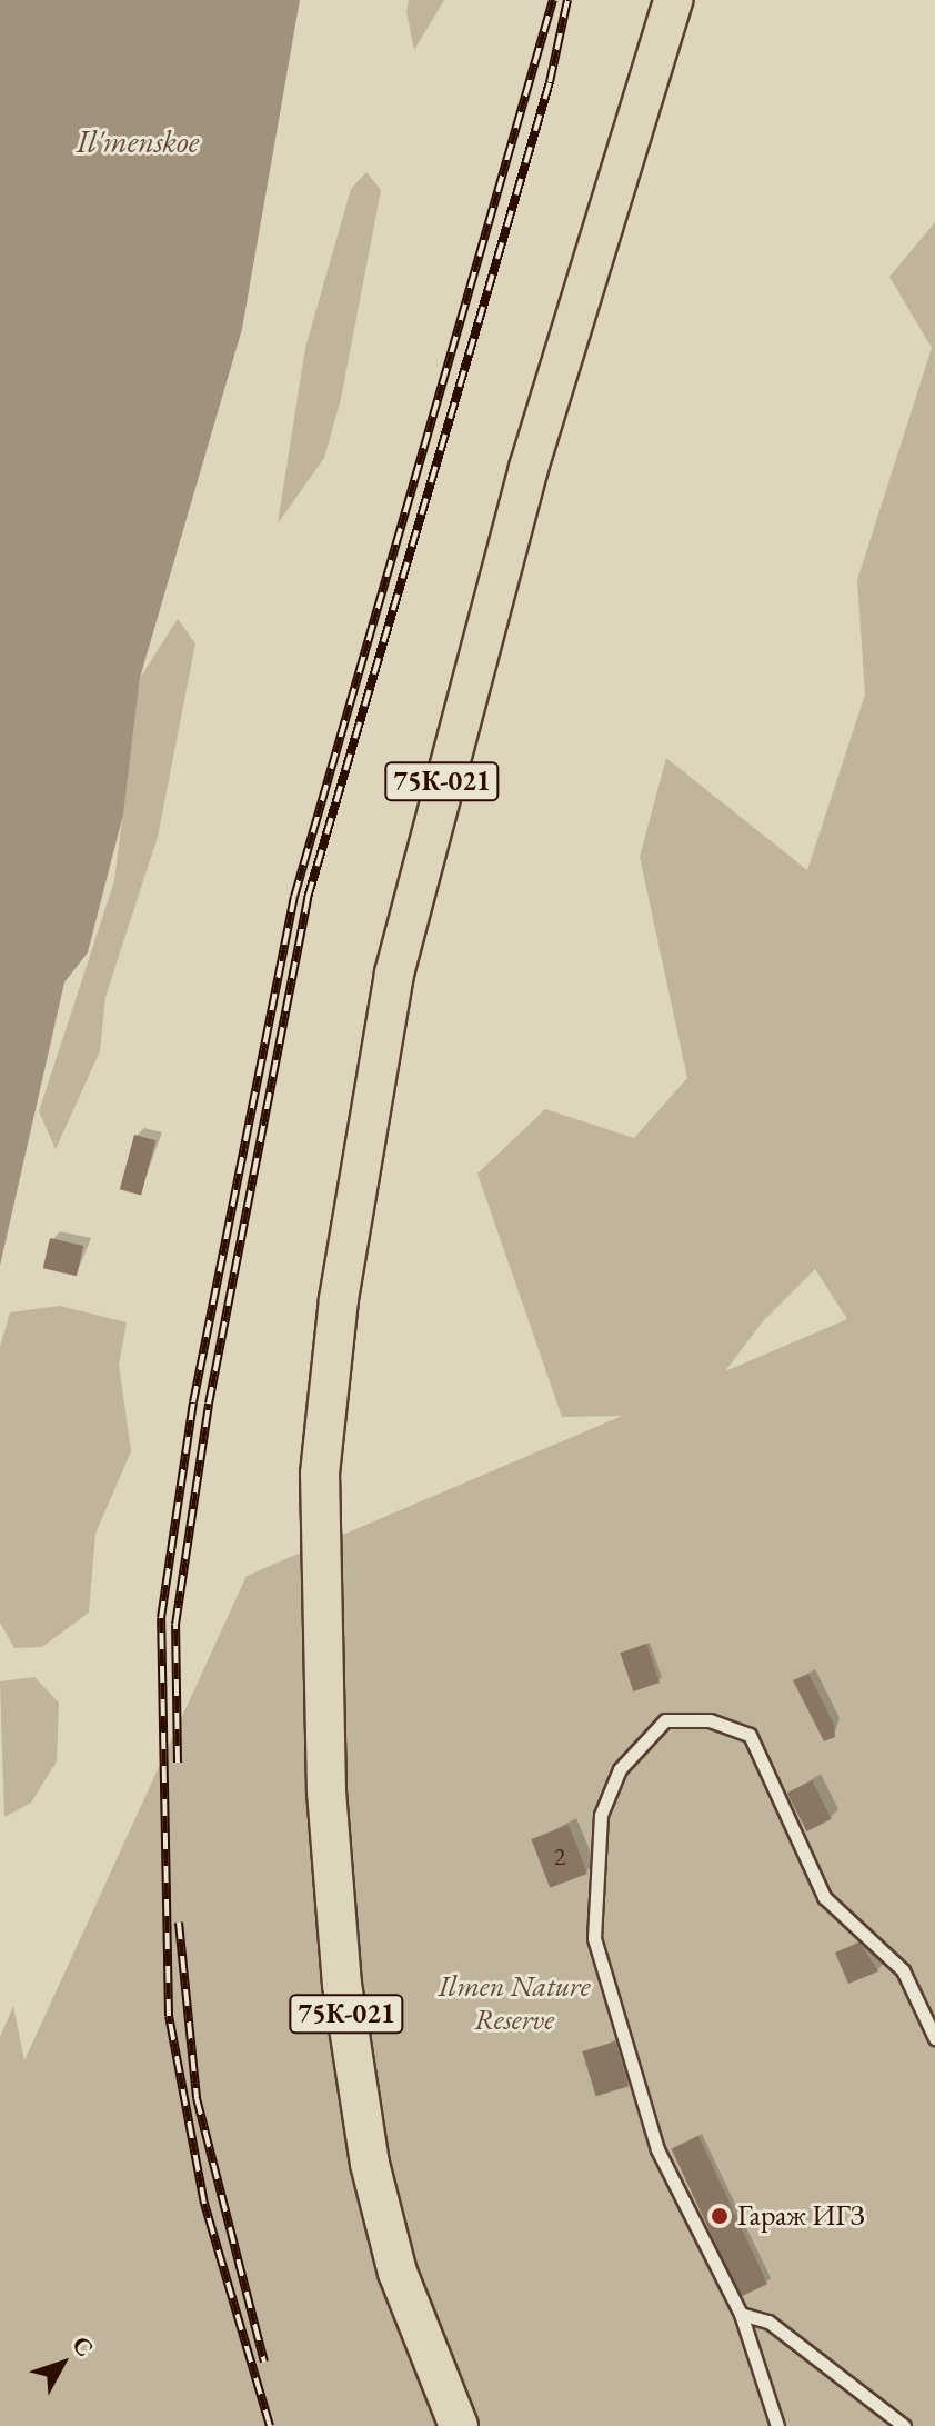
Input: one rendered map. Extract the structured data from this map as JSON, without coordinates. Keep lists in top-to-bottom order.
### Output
{
  "streets": {
    "main road": ["75К-021"]
  },
  "water": ["Il'menskoe"],
  "parks": ["Ilmen Nature Reserve"],
  "places": ["Гараж ИГЗ"],
  "house_numbers": ["2"],
  "north": "top right"
}
